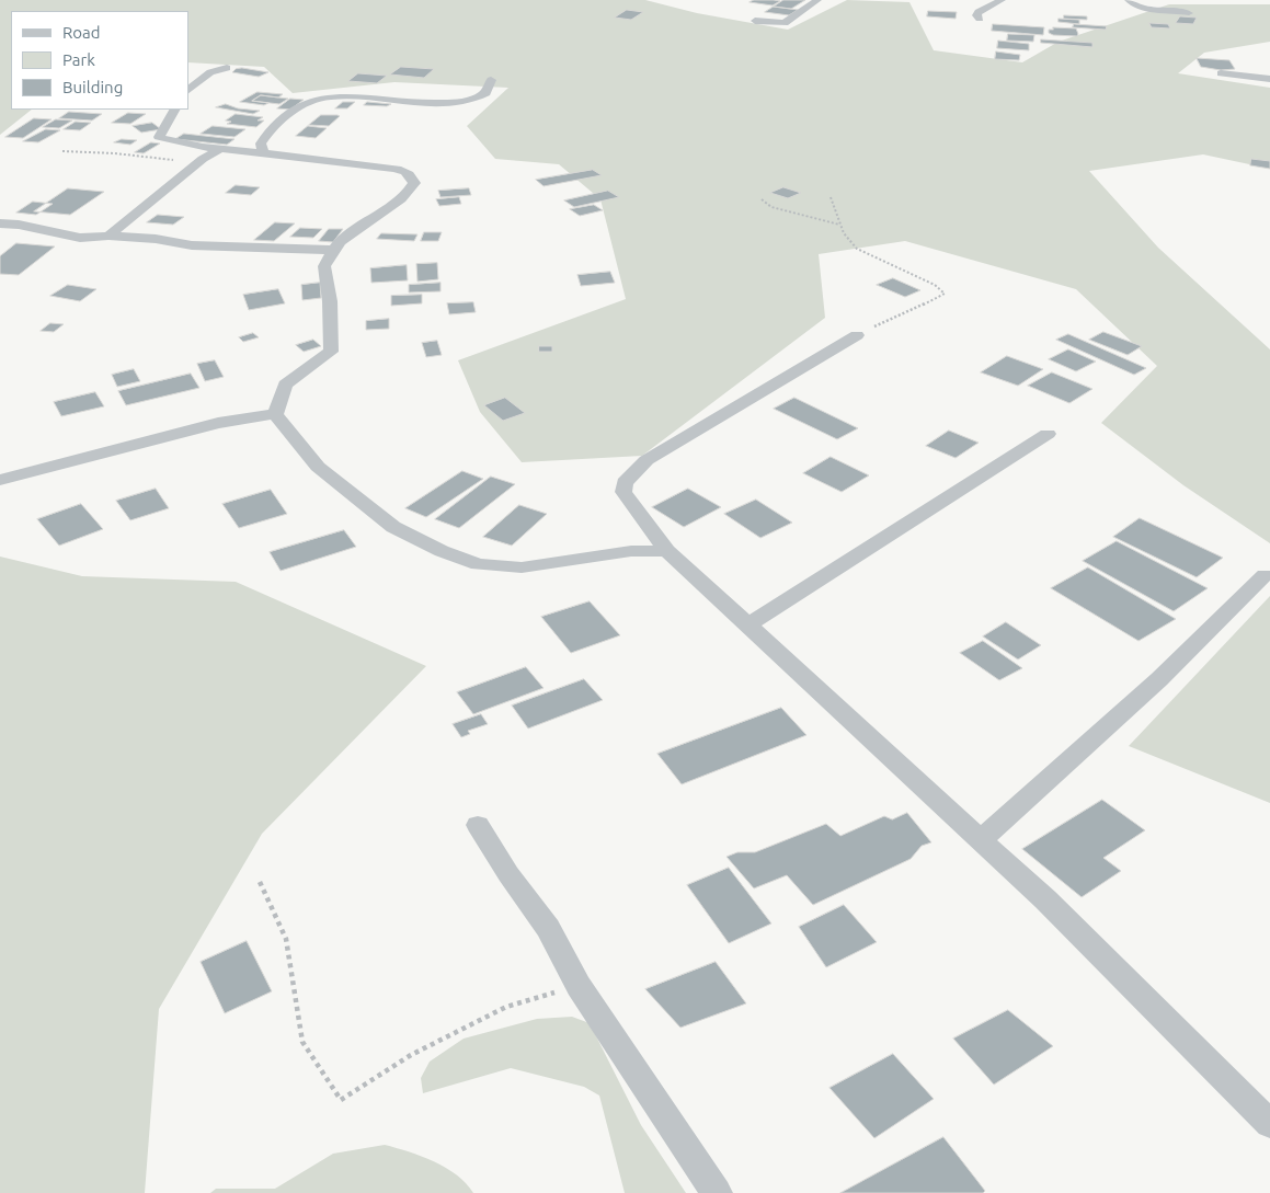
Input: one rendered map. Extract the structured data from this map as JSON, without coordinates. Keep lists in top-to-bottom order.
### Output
{
  "legend": ["Road", "Park", "Building"]
}
